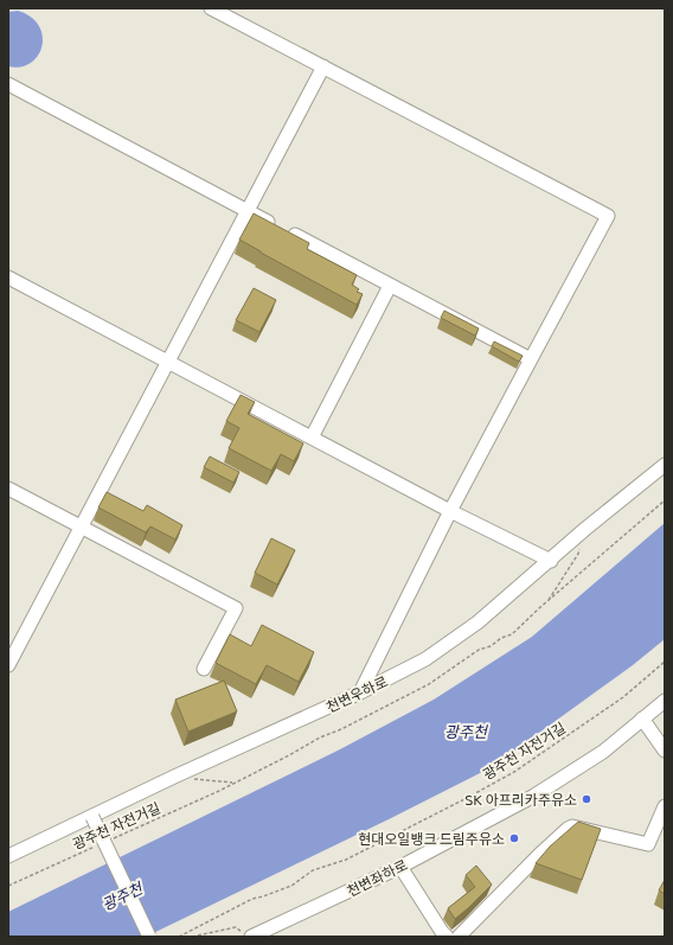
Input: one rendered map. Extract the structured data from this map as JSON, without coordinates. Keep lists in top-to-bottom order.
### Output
{
  "streets": {
    "street": ["천변우하로", "천변좌하로"],
    "path": ["광주천 자전거길"]
  },
  "water": ["광주천"],
  "places": ["SK 아프리카주유소", "현대오일뱅크 드림주유소"]
}
